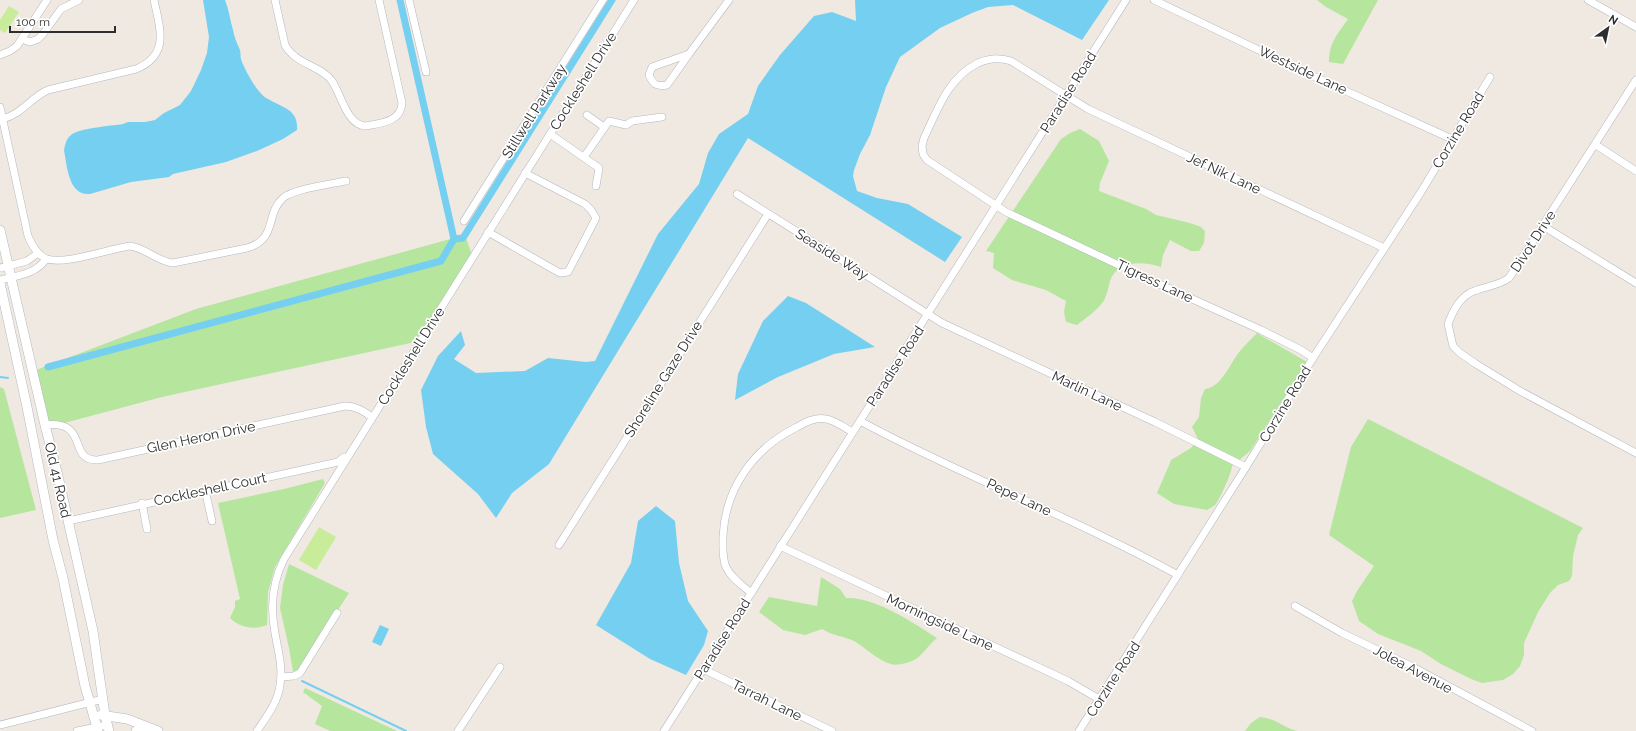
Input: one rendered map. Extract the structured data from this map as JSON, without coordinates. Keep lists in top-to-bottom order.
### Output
{
  "streets": {
    "street": [
      "Westside Lane",
      "Cockleshell Drive",
      "Paradise Road",
      "Stillwell Parkway",
      "Corzine Road",
      "Jef Nik Lane",
      "Divot Drive",
      "Seaside Way",
      "Tigress Lane",
      "Shoreline Gaze Drive",
      "Marlin Lane",
      "Glen Heron Drive",
      "Old 41 Road",
      "Cockleshell Court",
      "Pepe Lane",
      "Morningside Lane",
      "Jolea Avenue",
      "Tarrah Lane"
    ]
  },
  "crossings": [
    ["Westside Lane", "Corzine Road"],
    ["Cockleshell Drive", "Glen Heron Drive"],
    ["Cockleshell Drive", "Cockleshell Court"],
    ["Paradise Road", "Jef Nik Lane"],
    ["Paradise Road", "Seaside Way"],
    ["Paradise Road", "Tigress Lane"],
    ["Paradise Road", "Marlin Lane"],
    ["Paradise Road", "Pepe Lane"],
    ["Paradise Road", "Morningside Lane"],
    ["Paradise Road", "Tarrah Lane"],
    ["Corzine Road", "Jef Nik Lane"],
    ["Corzine Road", "Tigress Lane"],
    ["Corzine Road", "Marlin Lane"],
    ["Corzine Road", "Pepe Lane"],
    ["Corzine Road", "Morningside Lane"],
    ["Jef Nik Lane", "Tigress Lane"],
    ["Seaside Way", "Shoreline Gaze Drive"],
    ["Seaside Way", "Marlin Lane"],
    ["Glen Heron Drive", "Old 41 Road"],
    ["Old 41 Road", "Cockleshell Court"]
  ],
  "scale_bar": "100 m",
  "north": "top right"
}
